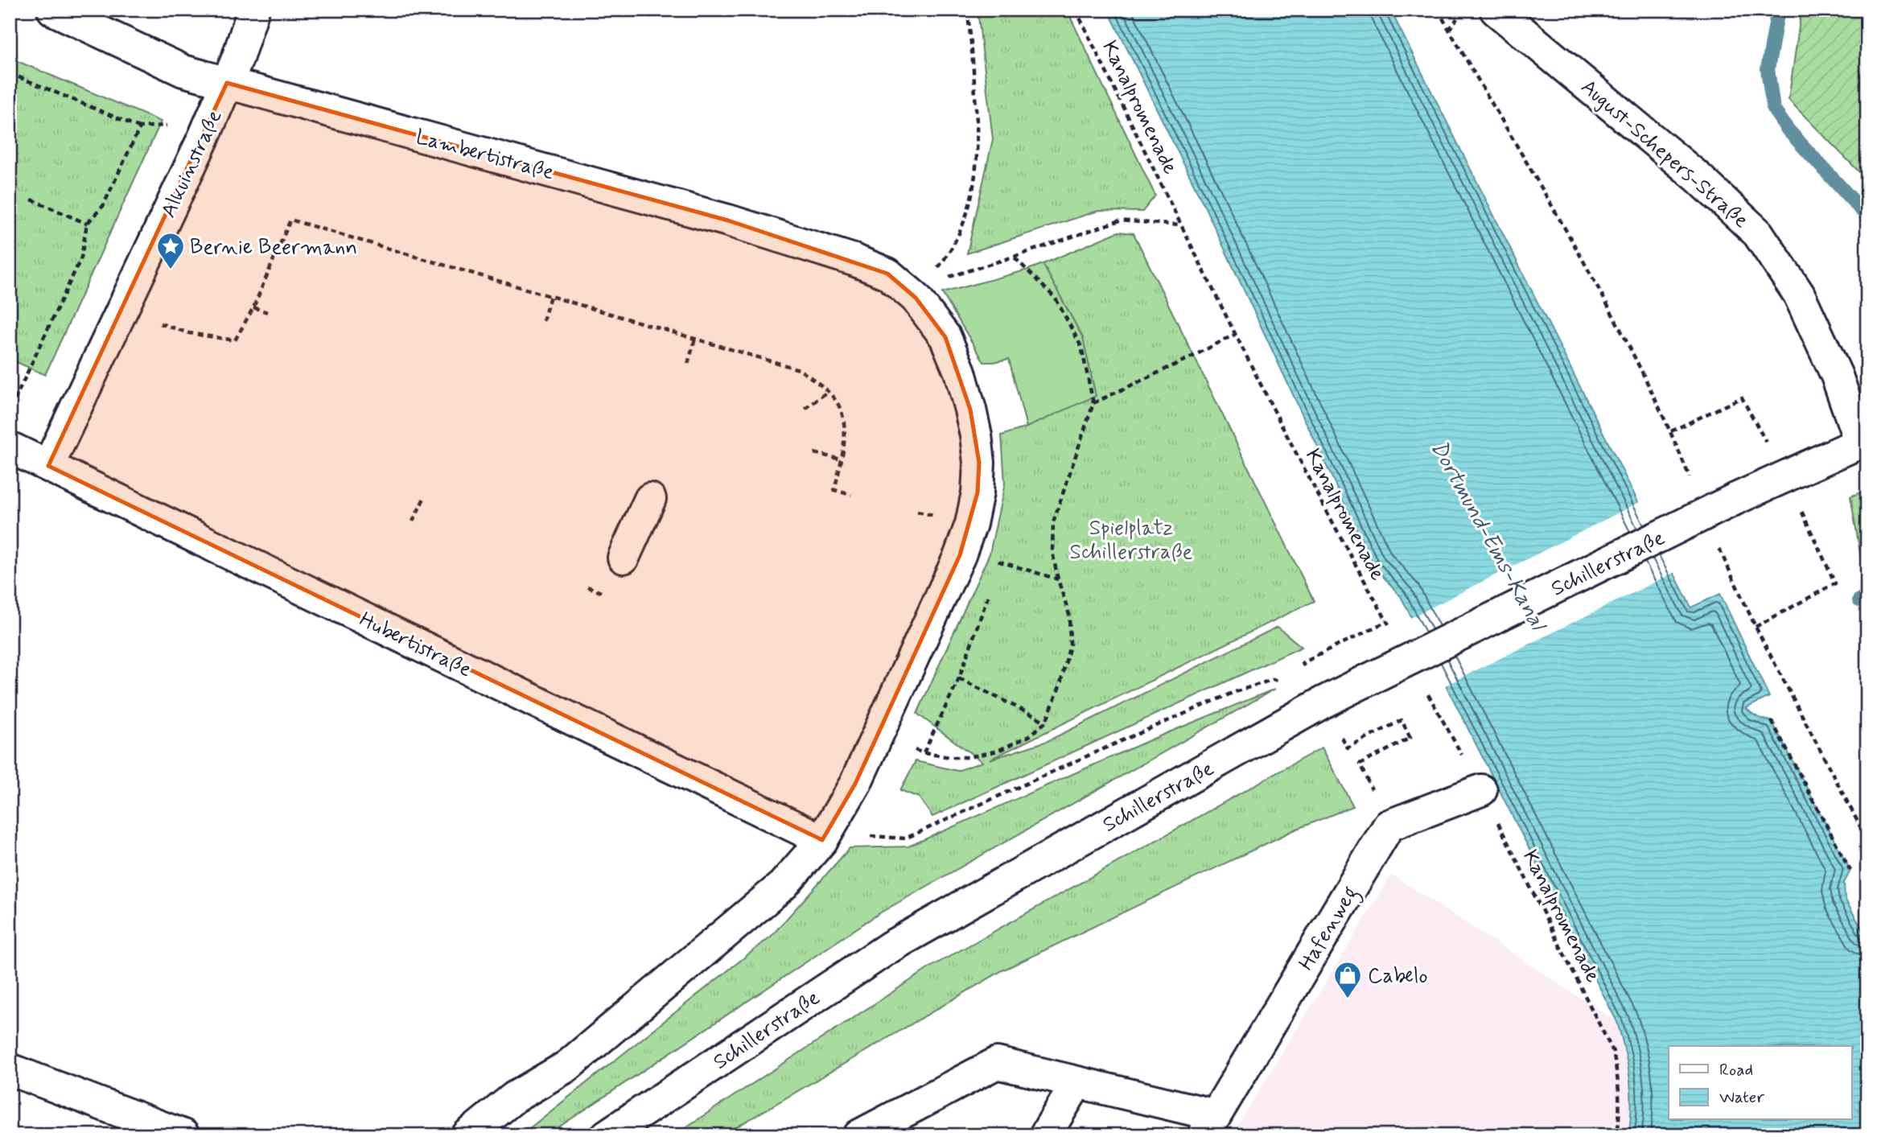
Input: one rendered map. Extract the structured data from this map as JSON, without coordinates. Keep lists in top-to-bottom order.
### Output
{
  "streets": {
    "street": [
      "August-Schepers-Straße",
      "Lambertistraße",
      "Alkuinstraße",
      "Schillerstraße",
      "Hubertistraße",
      "Hafenweg"
    ],
    "path": ["Kanalpromenade"]
  },
  "crossings": [
    ["Kanalpromenade", "Hafenweg"],
    ["August-Schepers-Straße", "Schillerstraße"],
    ["Lambertistraße", "Alkuinstraße"],
    ["Alkuinstraße", "Hubertistraße"]
  ],
  "water": ["Dortmund-Ems-Kanal"],
  "parks": ["Spielplatz Schillerstraße"],
  "places": {
    "place": ["Bernie Beermann"],
    "shop": ["Cabelo"]
  },
  "legend": ["Road", "Water"]
}
